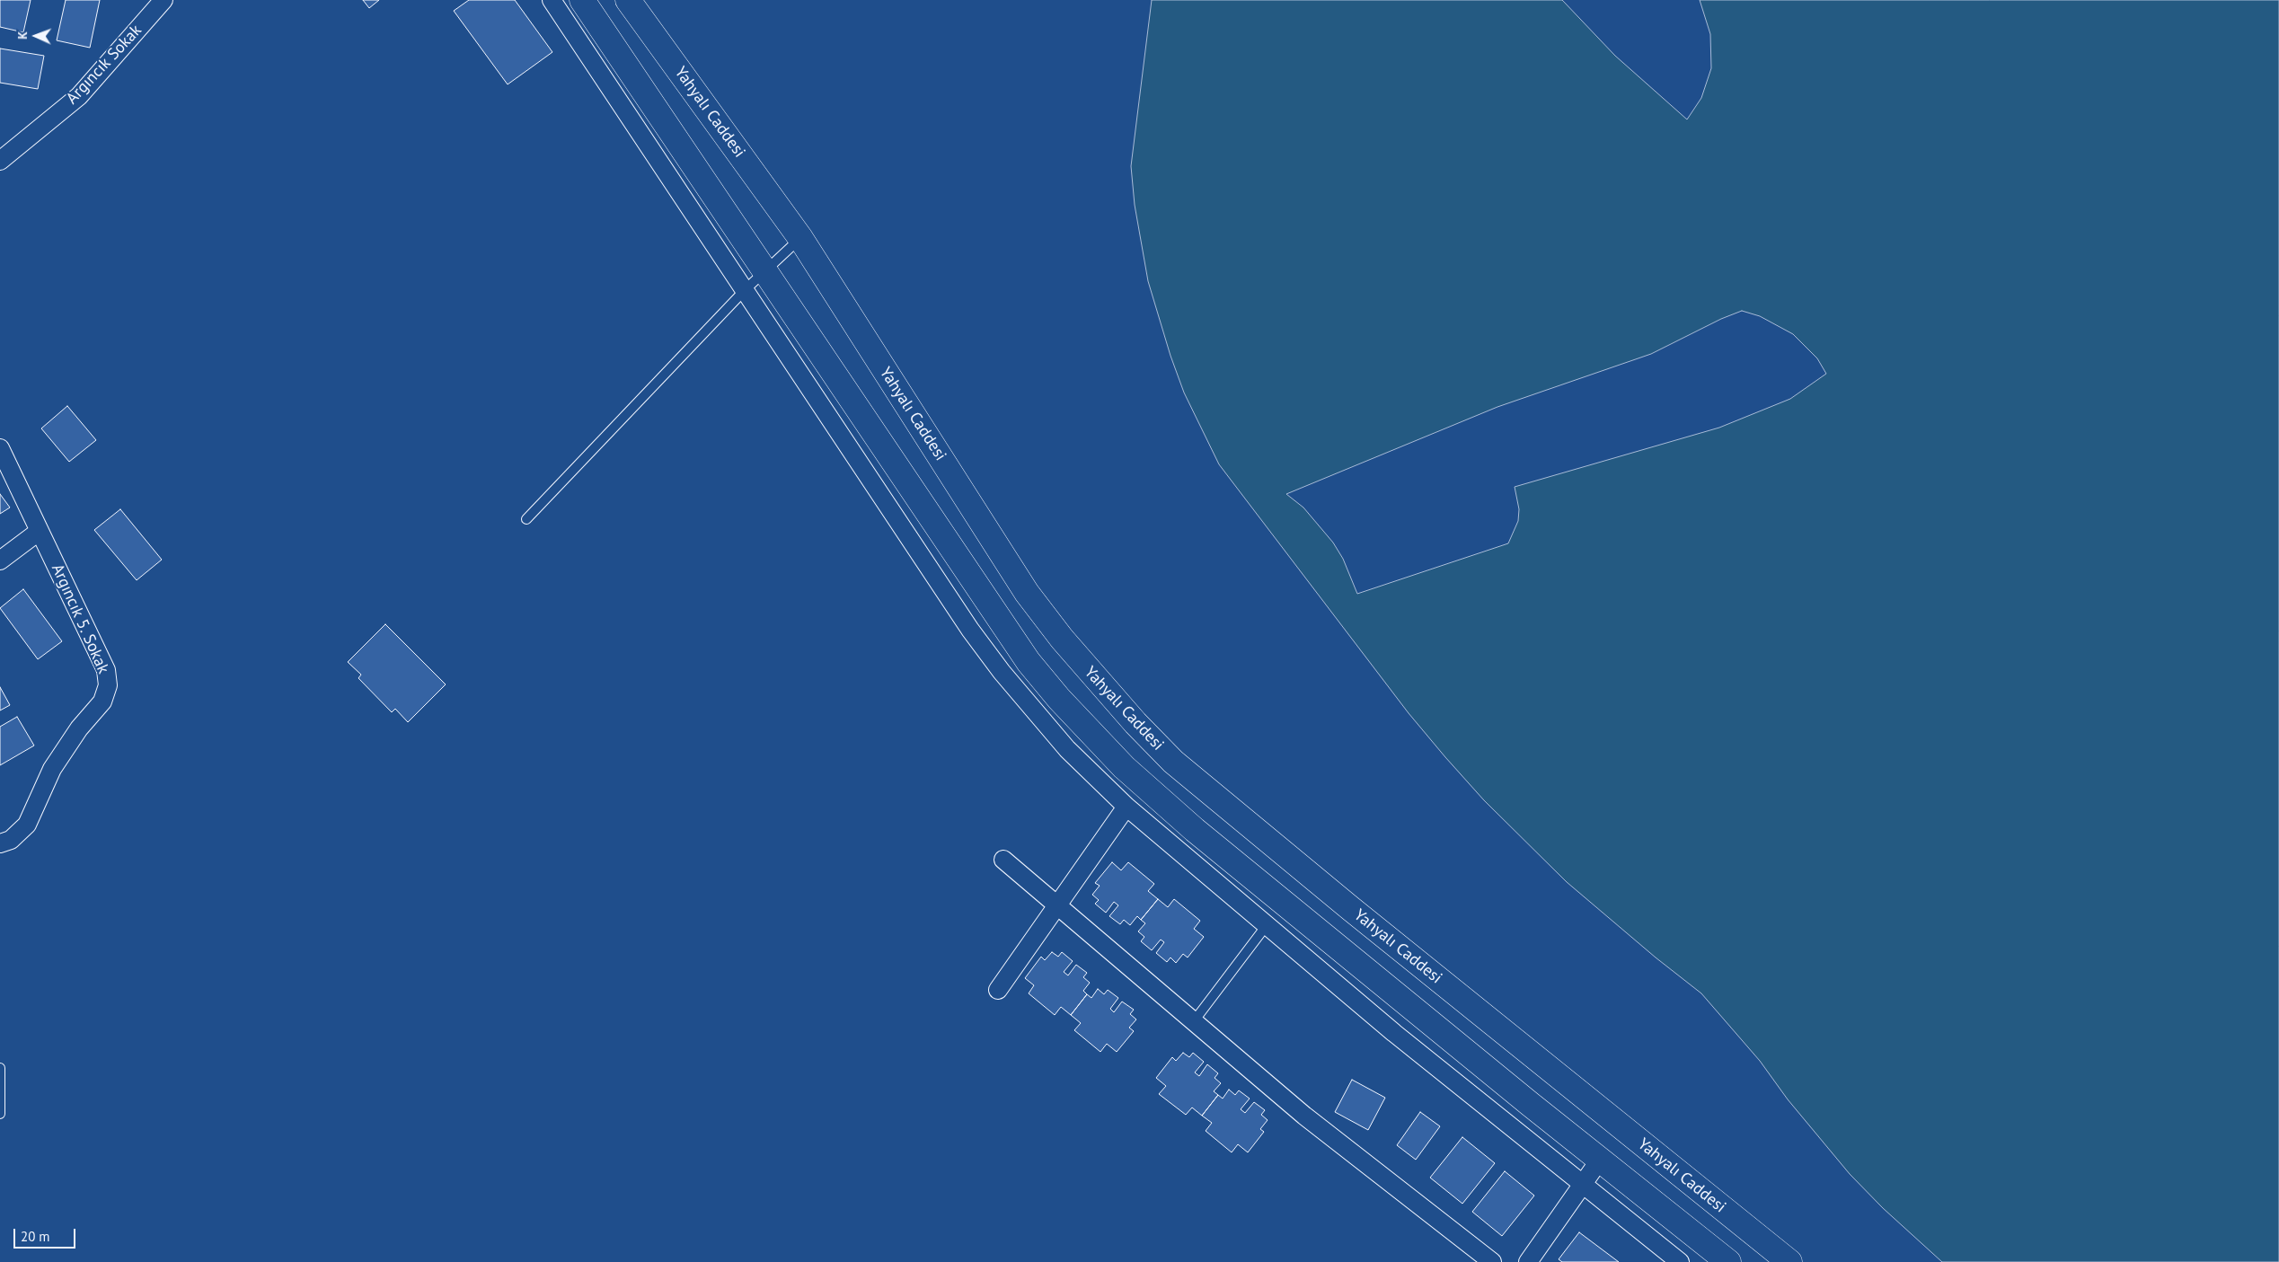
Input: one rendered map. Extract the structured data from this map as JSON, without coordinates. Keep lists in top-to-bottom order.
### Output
{
  "streets": {
    "main road": ["Yahyalı Caddesi"],
    "street": ["Argıncık Sokak", "Argıncık 5. Sokak"]
  },
  "scale_bar": "20 m",
  "north": "left"
}
